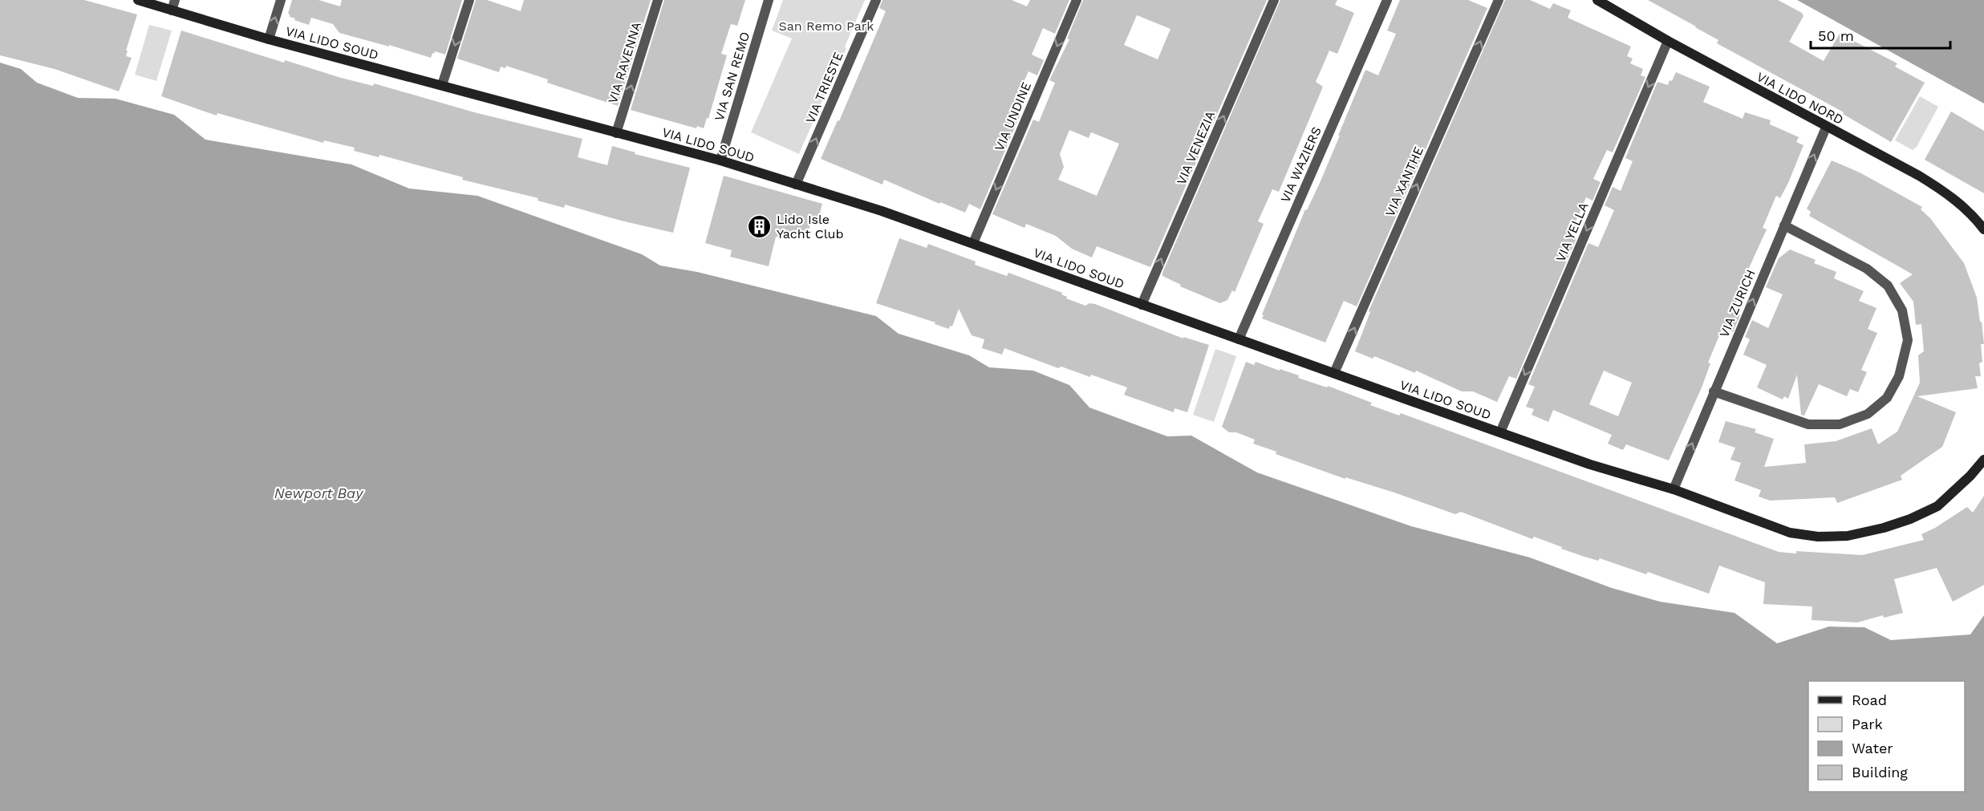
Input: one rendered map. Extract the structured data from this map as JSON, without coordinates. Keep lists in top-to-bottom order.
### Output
{
  "streets": {
    "street": [
      "VIA LIDO SOUD",
      "VIA RAVENNA",
      "VIA SAN REMO",
      "VIA TRIESTE",
      "VIA LIDO NORD",
      "VIA UNDINE",
      "VIA VENEZIA",
      "VIA WAZIERS",
      "VIA XANTHE",
      "VIA YELLA",
      "VIA ZURICH"
    ]
  },
  "crossings": [
    ["VIA LIDO SOUD", "VIA RAVENNA"],
    ["VIA LIDO SOUD", "VIA SAN REMO"],
    ["VIA LIDO SOUD", "VIA TRIESTE"],
    ["VIA LIDO SOUD", "VIA UNDINE"],
    ["VIA LIDO SOUD", "VIA VENEZIA"],
    ["VIA LIDO SOUD", "VIA WAZIERS"],
    ["VIA LIDO SOUD", "VIA XANTHE"],
    ["VIA LIDO SOUD", "VIA YELLA"],
    ["VIA LIDO SOUD", "VIA ZURICH"],
    ["VIA LIDO NORD", "VIA YELLA"],
    ["VIA LIDO NORD", "VIA ZURICH"]
  ],
  "one_way": [
    "VIA RAVENNA",
    "VIA TRIESTE",
    "VIA UNDINE",
    "VIA VENEZIA",
    "VIA XANTHE",
    "VIA YELLA",
    "VIA ZURICH"
  ],
  "water": ["Newport Bay"],
  "parks": ["San Remo Park"],
  "places": {
    "building": ["Lido Isle Yacht Club"]
  },
  "legend": [
    "Road",
    "Park",
    "Water",
    "Building"
  ],
  "scale_bar": "50 m"
}
